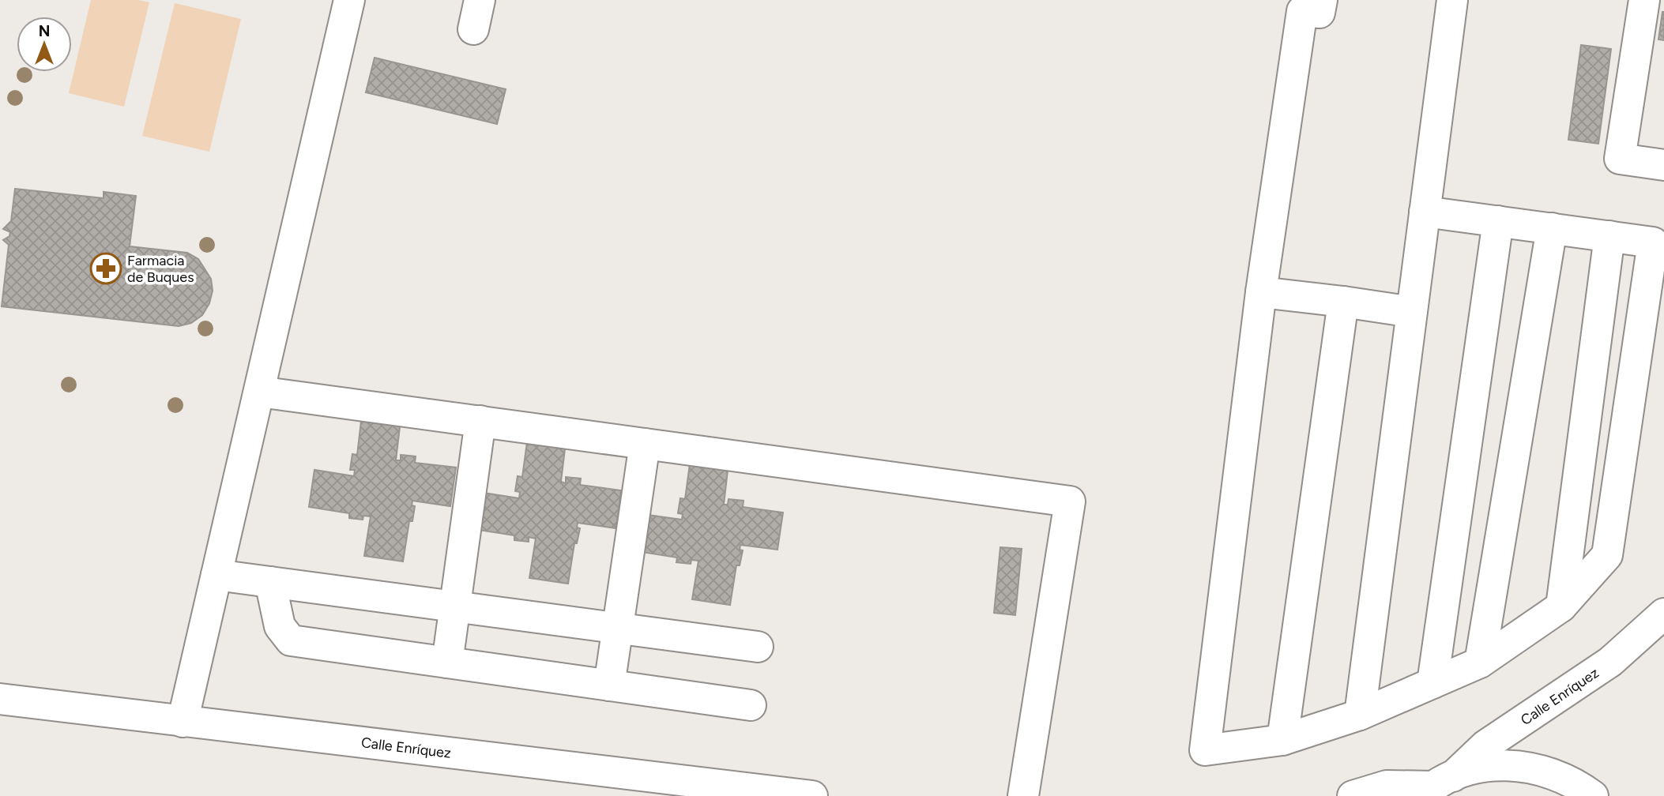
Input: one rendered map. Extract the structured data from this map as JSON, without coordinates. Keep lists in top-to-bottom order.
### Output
{
  "streets": {
    "street": ["Calle Enríquez"]
  },
  "places": {
    "pharmacy": ["Farmacia de Buques"]
  },
  "north": "top"
}
